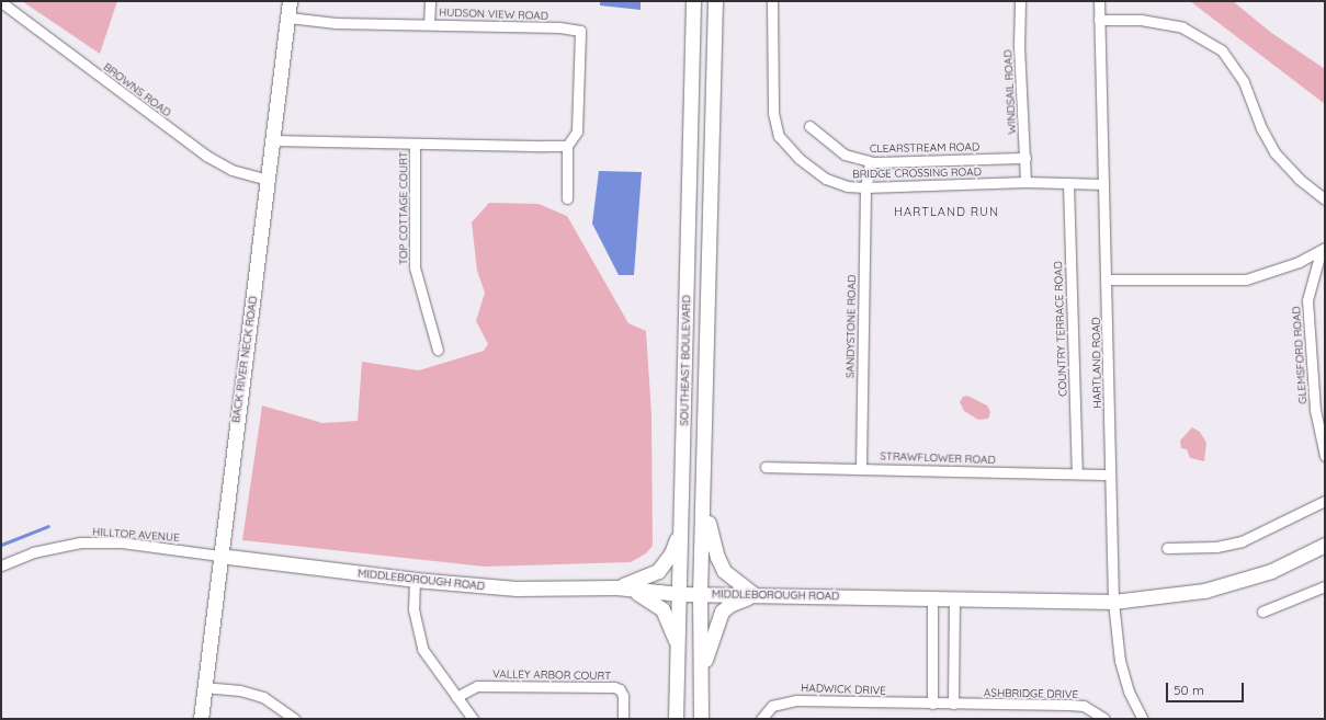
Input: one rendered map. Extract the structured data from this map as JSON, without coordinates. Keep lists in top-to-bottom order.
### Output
{
  "streets": {
    "main road": ["BACK RIVER NECK ROAD", "SOUTHEAST BOULEVARD", "MIDDLEBOROUGH ROAD"],
    "street": [
      "HUDSON VIEW ROAD",
      "BROWNS ROAD",
      "WINDSAIL ROAD",
      "CLEARSTREAM ROAD",
      "BRIDGE CROSSING ROAD",
      "TOP COTTAGE COURT",
      "SANDYSTONE ROAD",
      "COUNTRY TERRACE ROAD",
      "GLEMSFORD ROAD",
      "HARTLAND ROAD",
      "STRAWFLOWER ROAD",
      "HILLTOP AVENUE",
      "VALLEY ARBOR COURT",
      "HADWICK DRIVE",
      "ASHBRIDGE DRIVE"
    ]
  },
  "crossings": [
    ["HUDSON VIEW ROAD", "BACK RIVER NECK ROAD"],
    ["BROWNS ROAD", "BACK RIVER NECK ROAD"],
    ["WINDSAIL ROAD", "CLEARSTREAM ROAD"],
    ["WINDSAIL ROAD", "BRIDGE CROSSING ROAD"],
    ["CLEARSTREAM ROAD", "SANDYSTONE ROAD"],
    ["BRIDGE CROSSING ROAD", "SANDYSTONE ROAD"],
    ["BRIDGE CROSSING ROAD", "COUNTRY TERRACE ROAD"],
    ["BRIDGE CROSSING ROAD", "HARTLAND ROAD"],
    ["SANDYSTONE ROAD", "STRAWFLOWER ROAD"],
    ["COUNTRY TERRACE ROAD", "STRAWFLOWER ROAD"],
    ["BACK RIVER NECK ROAD", "HILLTOP AVENUE"],
    ["BACK RIVER NECK ROAD", "MIDDLEBOROUGH ROAD"],
    ["SOUTHEAST BOULEVARD", "MIDDLEBOROUGH ROAD"],
    ["HARTLAND ROAD", "STRAWFLOWER ROAD"],
    ["HARTLAND ROAD", "MIDDLEBOROUGH ROAD"],
    ["HILLTOP AVENUE", "MIDDLEBOROUGH ROAD"],
    ["HADWICK DRIVE", "ASHBRIDGE DRIVE"]
  ],
  "districts": ["HARTLAND RUN"],
  "scale_bar": "50 m"
}
